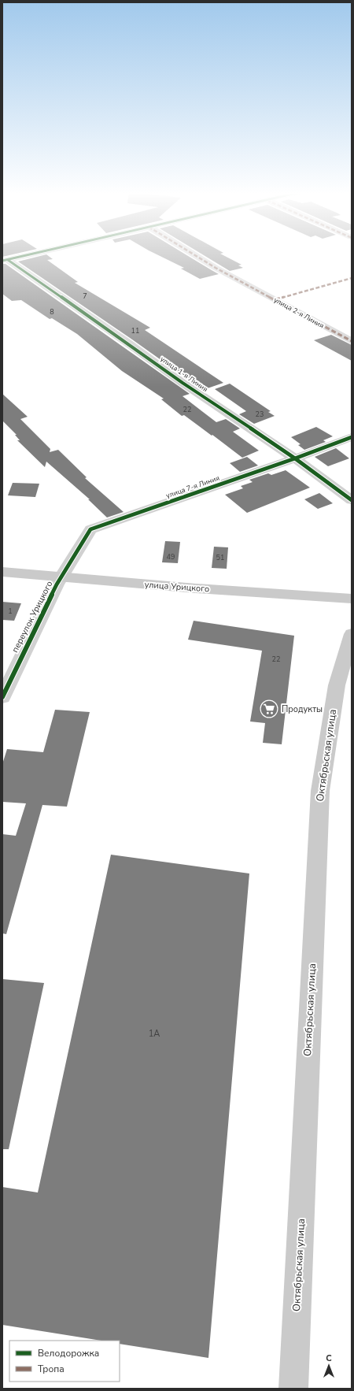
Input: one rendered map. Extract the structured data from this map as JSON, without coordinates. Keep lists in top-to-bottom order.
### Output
{
  "streets": {
    "main road": ["улица Урицкого", "Октябрьская улица"],
    "street": [
      "улица 2-я Линия",
      "улица 1-я Линия",
      "улица 7-я Линия",
      "переулок Урицкого"
    ]
  },
  "crossings": [
    ["улица 1-я Линия", "улица 7-я Линия"],
    ["улица 7-я Линия", "улица Урицкого"],
    ["улица 7-я Линия", "переулок Урицкого"],
    ["улица Урицкого", "переулок Урицкого"]
  ],
  "places": {
    "supermarket": ["Продукты"]
  },
  "house_numbers": [
    "7",
    "8",
    "11",
    "22",
    "23",
    "49",
    "51",
    "1",
    "22",
    "1А"
  ],
  "legend": ["Велодорожка", "Тропа"],
  "north": "top"
}
